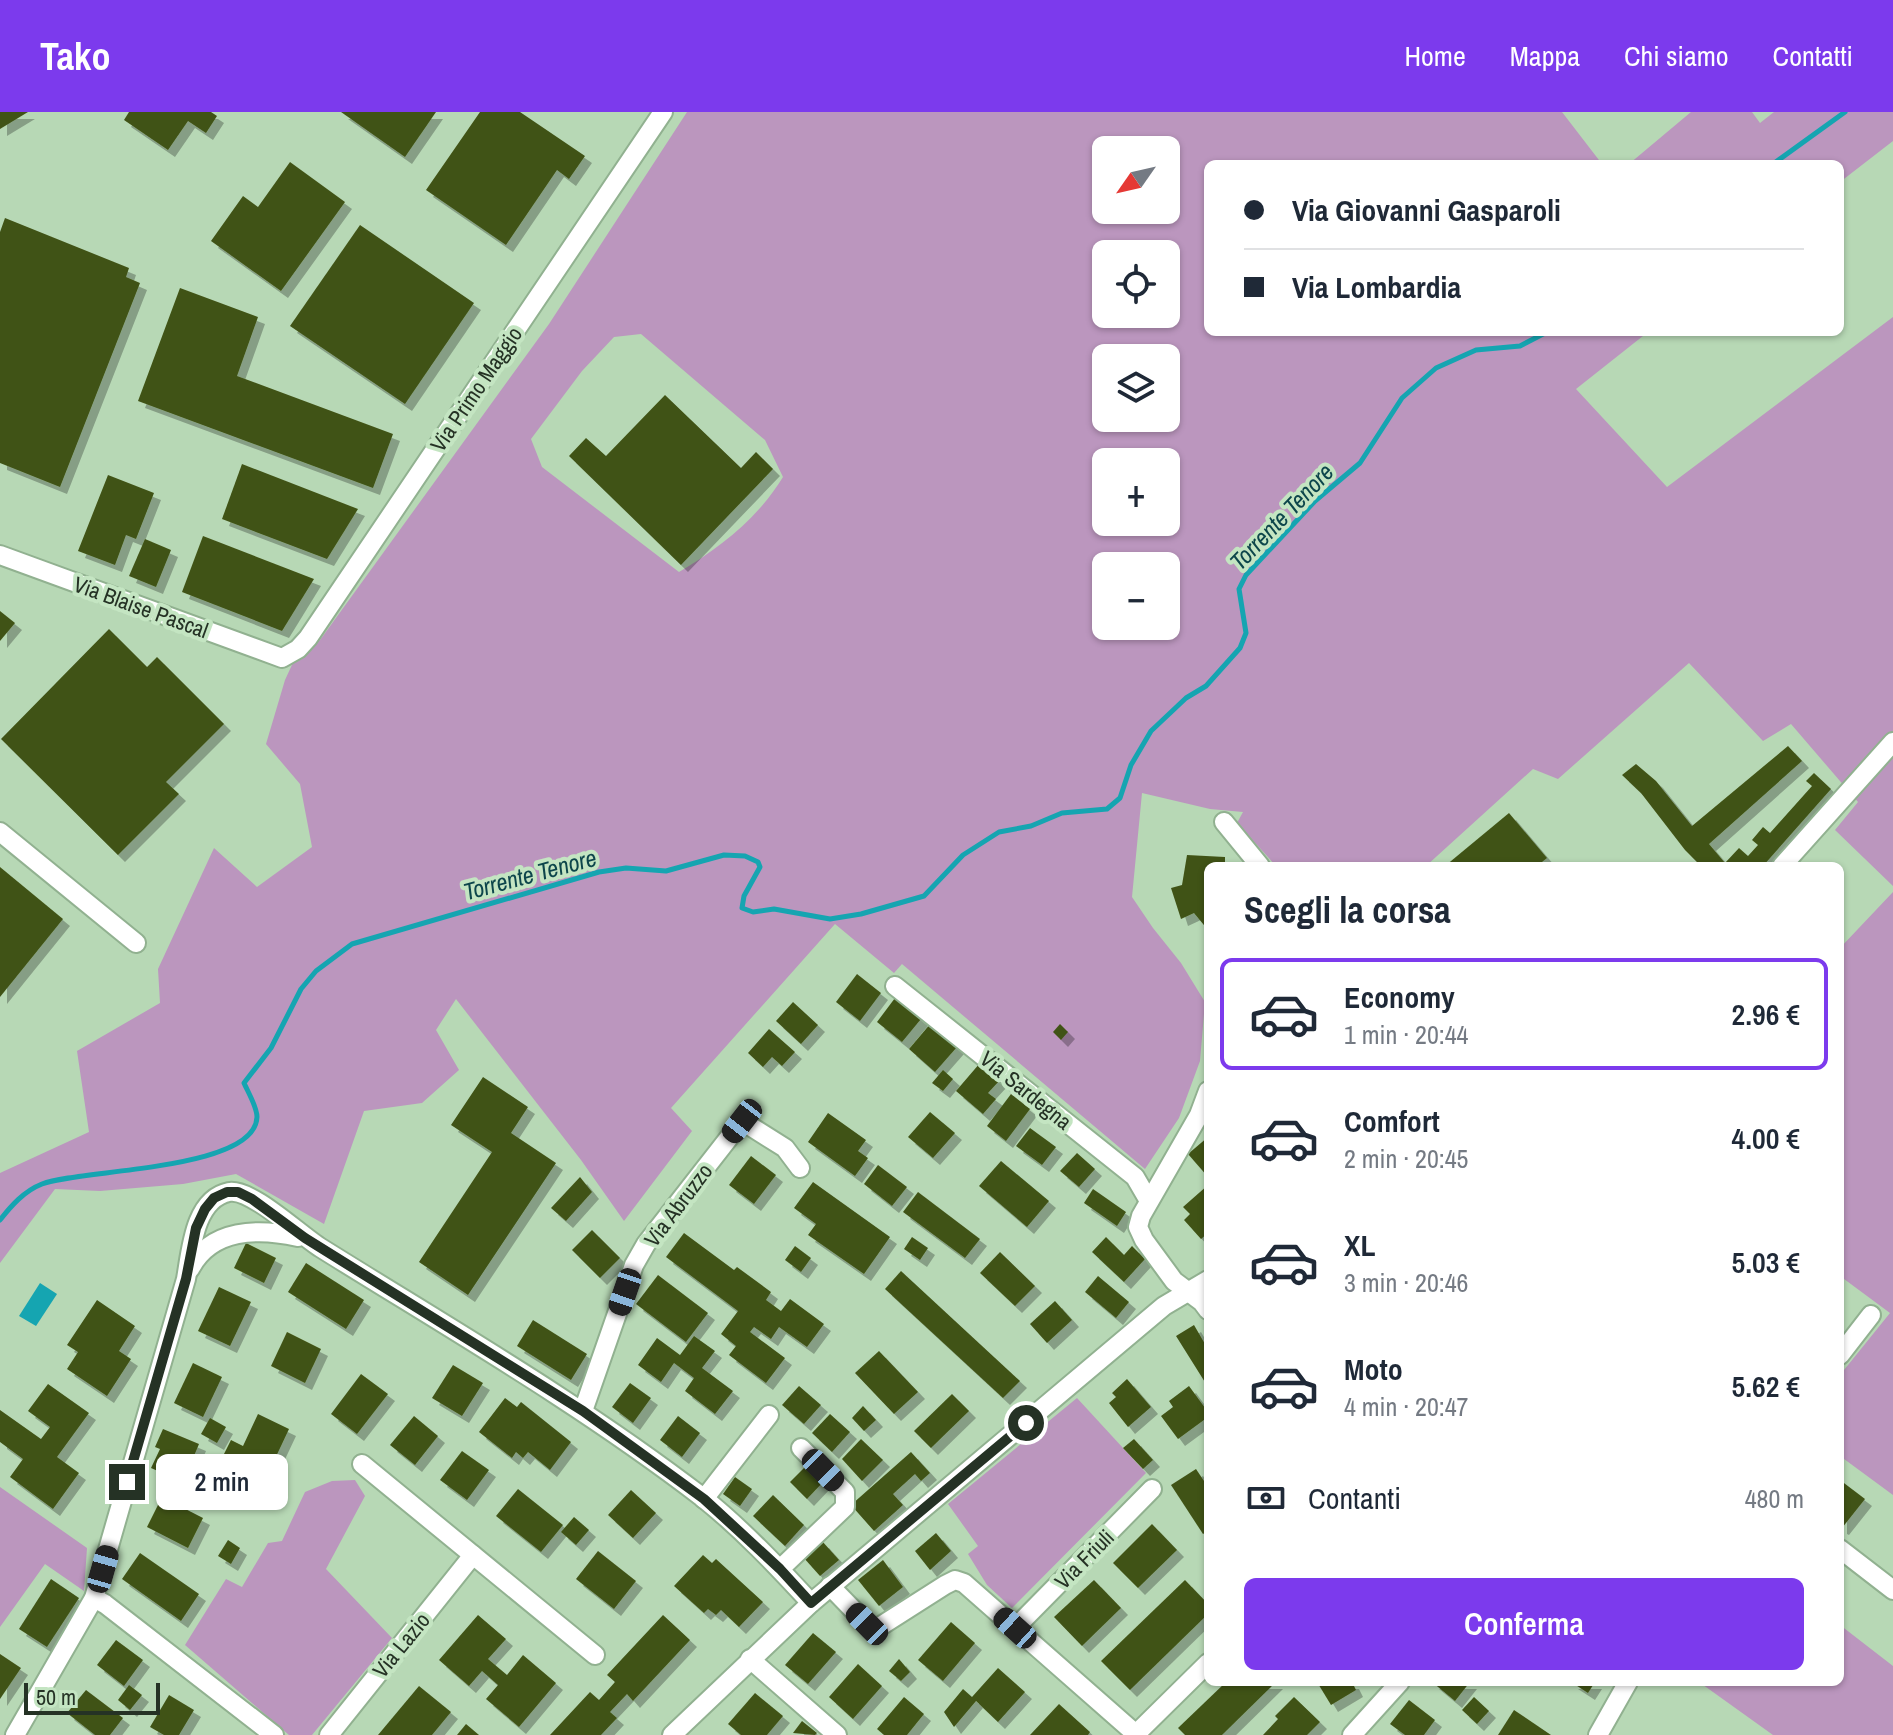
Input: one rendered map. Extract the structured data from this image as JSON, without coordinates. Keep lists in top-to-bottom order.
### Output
{
  "streets": {
    "street": [
      "Via Primo Maggio",
      "Via Blaise Pascal",
      "Via Sardegna",
      "Via Abruzzo",
      "Via Friuli",
      "Via Lazio"
    ]
  },
  "crossings": [
    ["Via Primo Maggio", "Via Blaise Pascal"]
  ],
  "water": ["Torrente Tenore"],
  "scale_bar": "50 m",
  "north": "bottom left",
  "page": {
    "header": "Tako",
    "nav": [
      "Home",
      "Mappa",
      "Chi siamo",
      "Contatti"
    ],
    "map_buttons": ["+", "−"],
    "banner": ["Via Giovanni Gasparoli", "Via Lombardia"],
    "heading": "Scegli la corsa",
    "list": [
      {
        "name": "Economy",
        "note": "1 min · 20:44",
        "value": "2.96 €"
      },
      {
        "name": "Comfort",
        "note": "2 min · 20:45",
        "value": "4.00 €"
      },
      {
        "name": "XL",
        "note": "3 min · 20:46",
        "value": "5.03 €"
      },
      {
        "name": "Moto",
        "note": "4 min · 20:47",
        "value": "5.62 €"
      }
    ],
    "bubble": "2 min",
    "pay": ["Contanti", "480 m"],
    "buttons": "Conferma",
    "scale": "50 m"
  }
}
